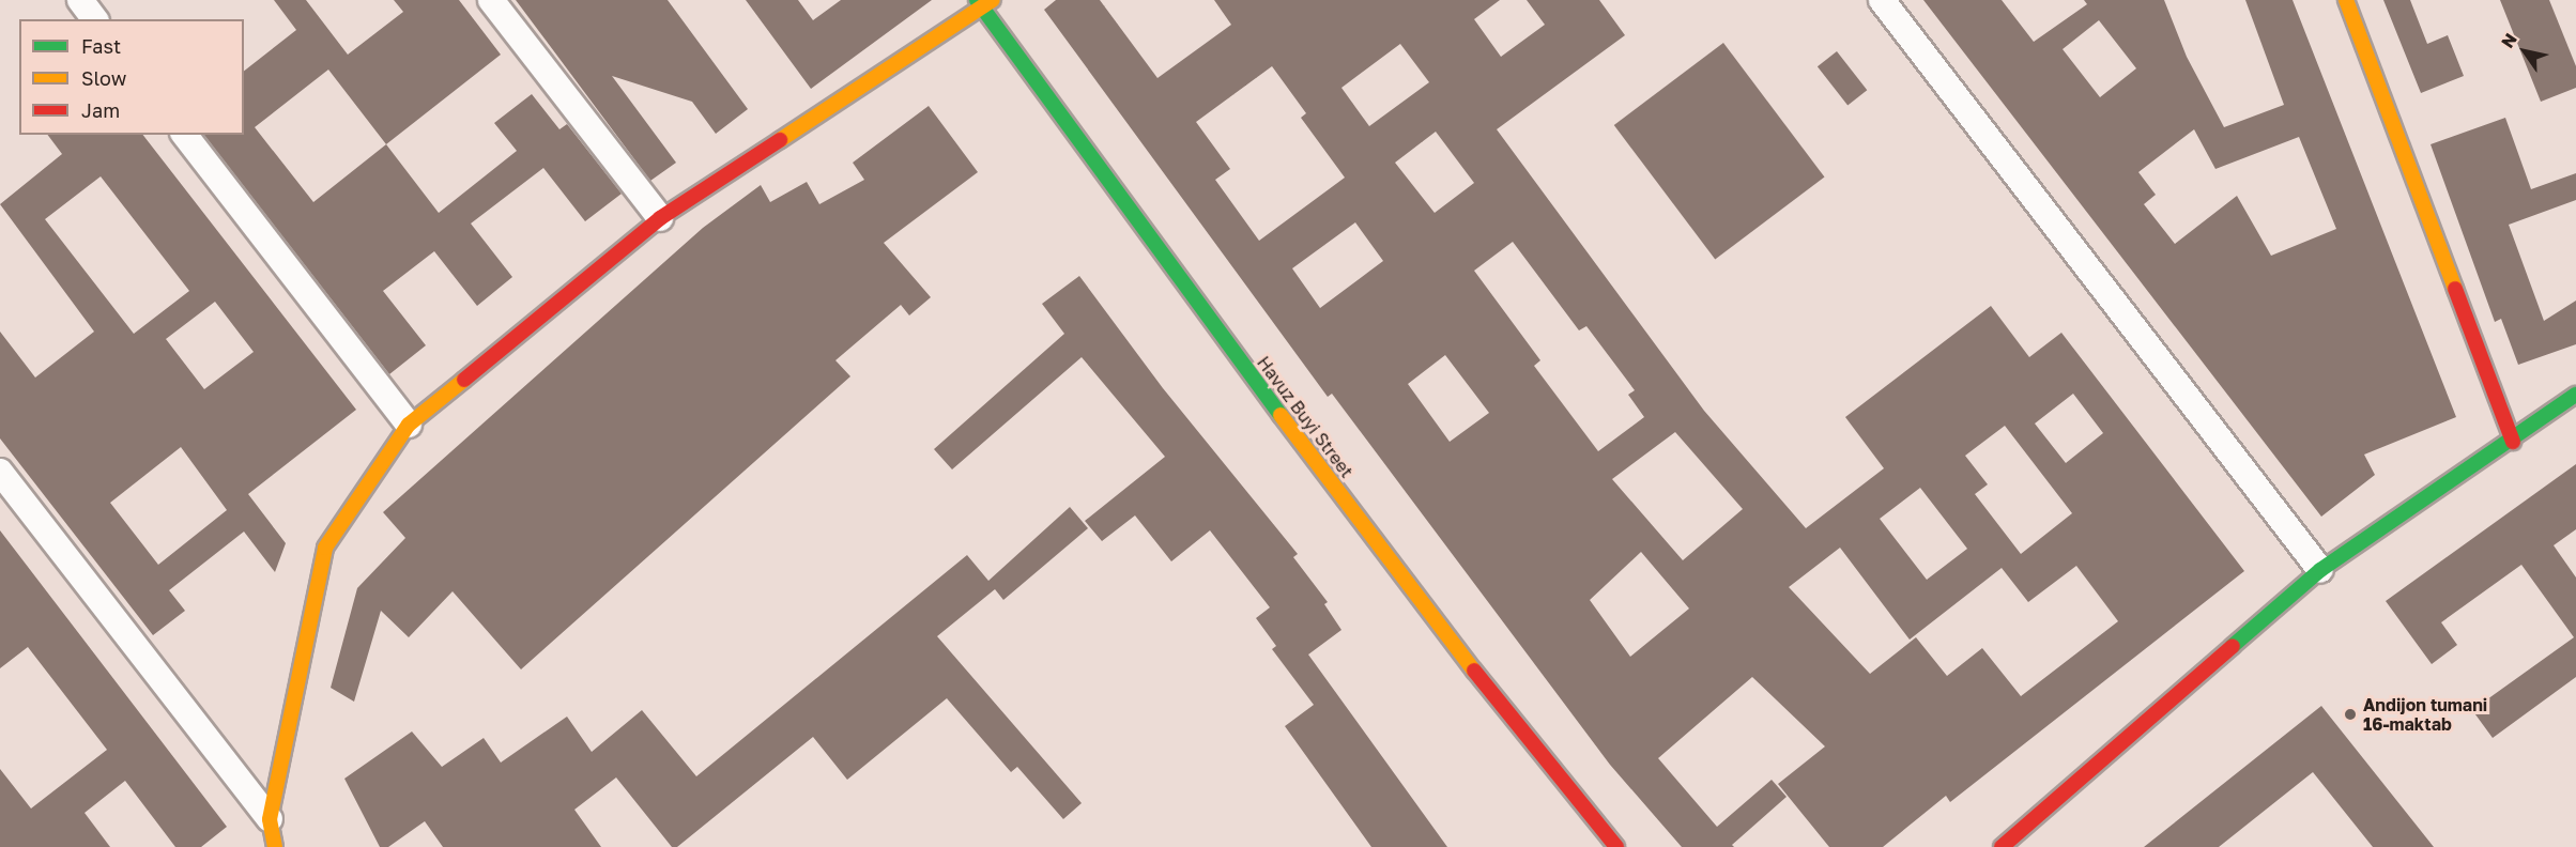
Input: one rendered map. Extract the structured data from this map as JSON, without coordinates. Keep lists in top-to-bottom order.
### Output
{
  "streets": {
    "street": ["Havuz Buyi Street"]
  },
  "places": ["Andijon tumani 16-maktab"],
  "legend": ["Fast", "Slow", "Jam"],
  "north": "top left"
}
